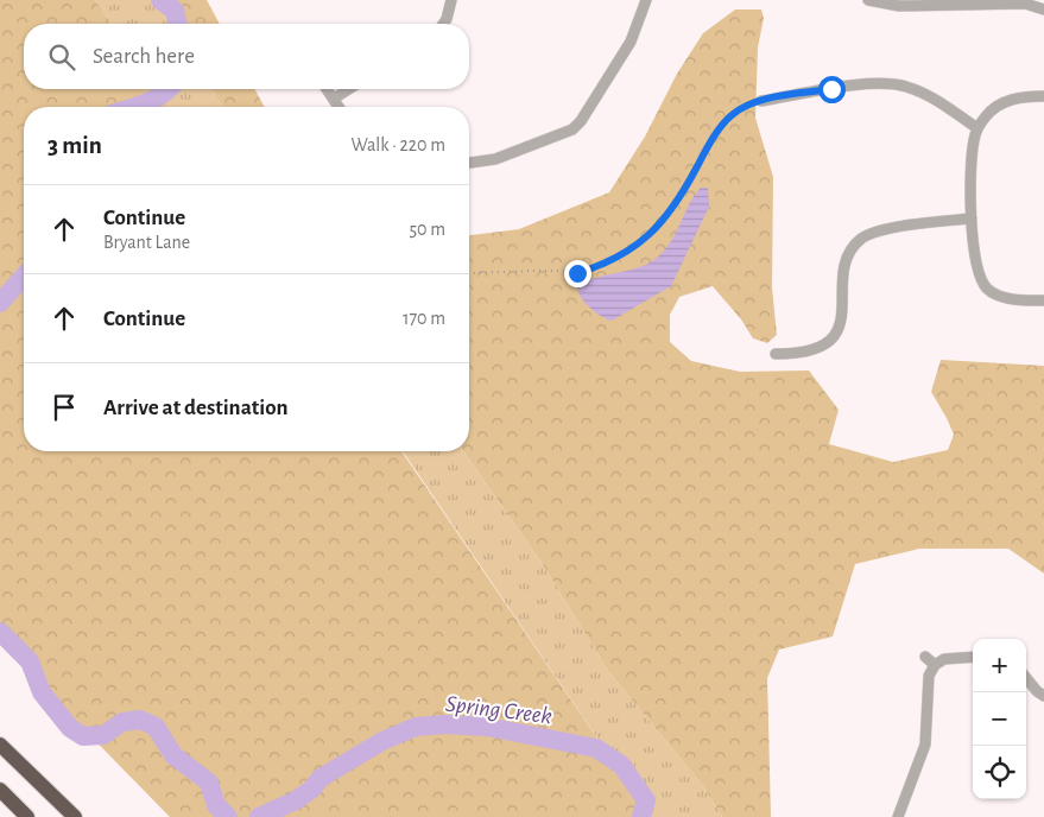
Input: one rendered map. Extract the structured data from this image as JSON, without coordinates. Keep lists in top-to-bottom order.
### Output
{
  "water": ["Spring Creek"],
  "page": {
    "search": "Search here",
    "heading": ["3 min", "Walk · 220 m"],
    "list": [
      ["Continue", "Bryant Lane", "50 m"],
      ["Continue", "170 m"],
      "Arrive at destination"
    ],
    "map_buttons": ["+", "−"]
  }
}
